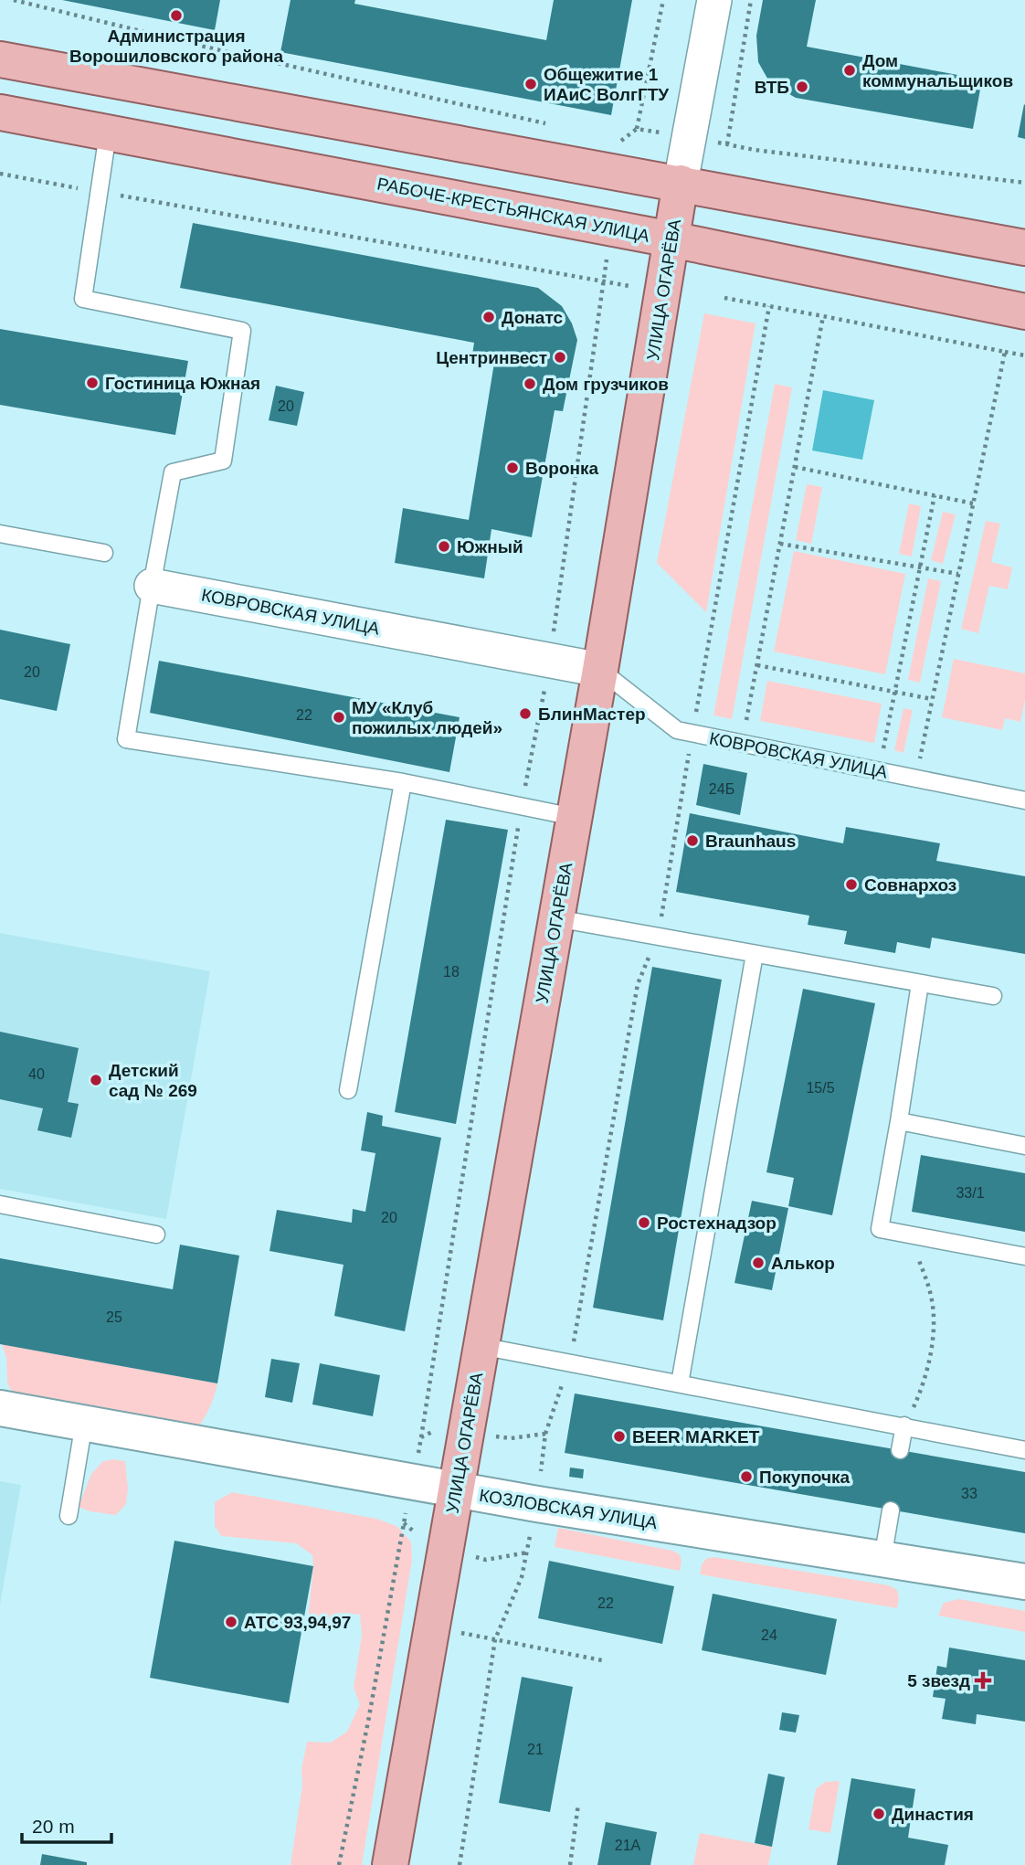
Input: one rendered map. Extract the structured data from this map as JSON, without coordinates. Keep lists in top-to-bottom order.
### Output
{
  "streets": {
    "main road": ["РАБОЧЕ-КРЕСТЬЯНСКАЯ УЛИЦА", "УЛИЦА ОГАРЁВА"],
    "street": ["КОВРОВСКАЯ УЛИЦА", "КОЗЛОВСКАЯ УЛИЦА"]
  },
  "crossings": [
    ["РАБОЧЕ-КРЕСТЬЯНСКАЯ УЛИЦА", "УЛИЦА ОГАРЁВА"],
    ["УЛИЦА ОГАРЁВА", "КОВРОВСКАЯ УЛИЦА"],
    ["УЛИЦА ОГАРЁВА", "КОЗЛОВСКАЯ УЛИЦА"]
  ],
  "places": {
    "other": [
      "Администрация Ворошиловского района",
      "Дом коммунальщиков",
      "Общежитие 1 ИАиС ВолгГТУ",
      "ВТБ",
      "Донатс",
      "Центринвест",
      "Гостиница Южная",
      "Дом грузчиков",
      "Воронка",
      "Южный",
      "БлинМастер",
      "МУ «Клуб пожилых людей»",
      "Braunhaus",
      "Совнархоз",
      "Детский сад № 269",
      "Ростехнадзор",
      "Алькор",
      "BEER MARKET",
      "Покупочка",
      "АТС 93,94,97",
      "Династия"
    ],
    "health": ["5 звезд"]
  },
  "house_numbers": [
    "20",
    "20",
    "22",
    "24Б",
    "18",
    "40",
    "15/5",
    "33/1",
    "20",
    "25",
    "33",
    "22",
    "24",
    "21",
    "21А"
  ],
  "scale_bar": "20 m"
}
